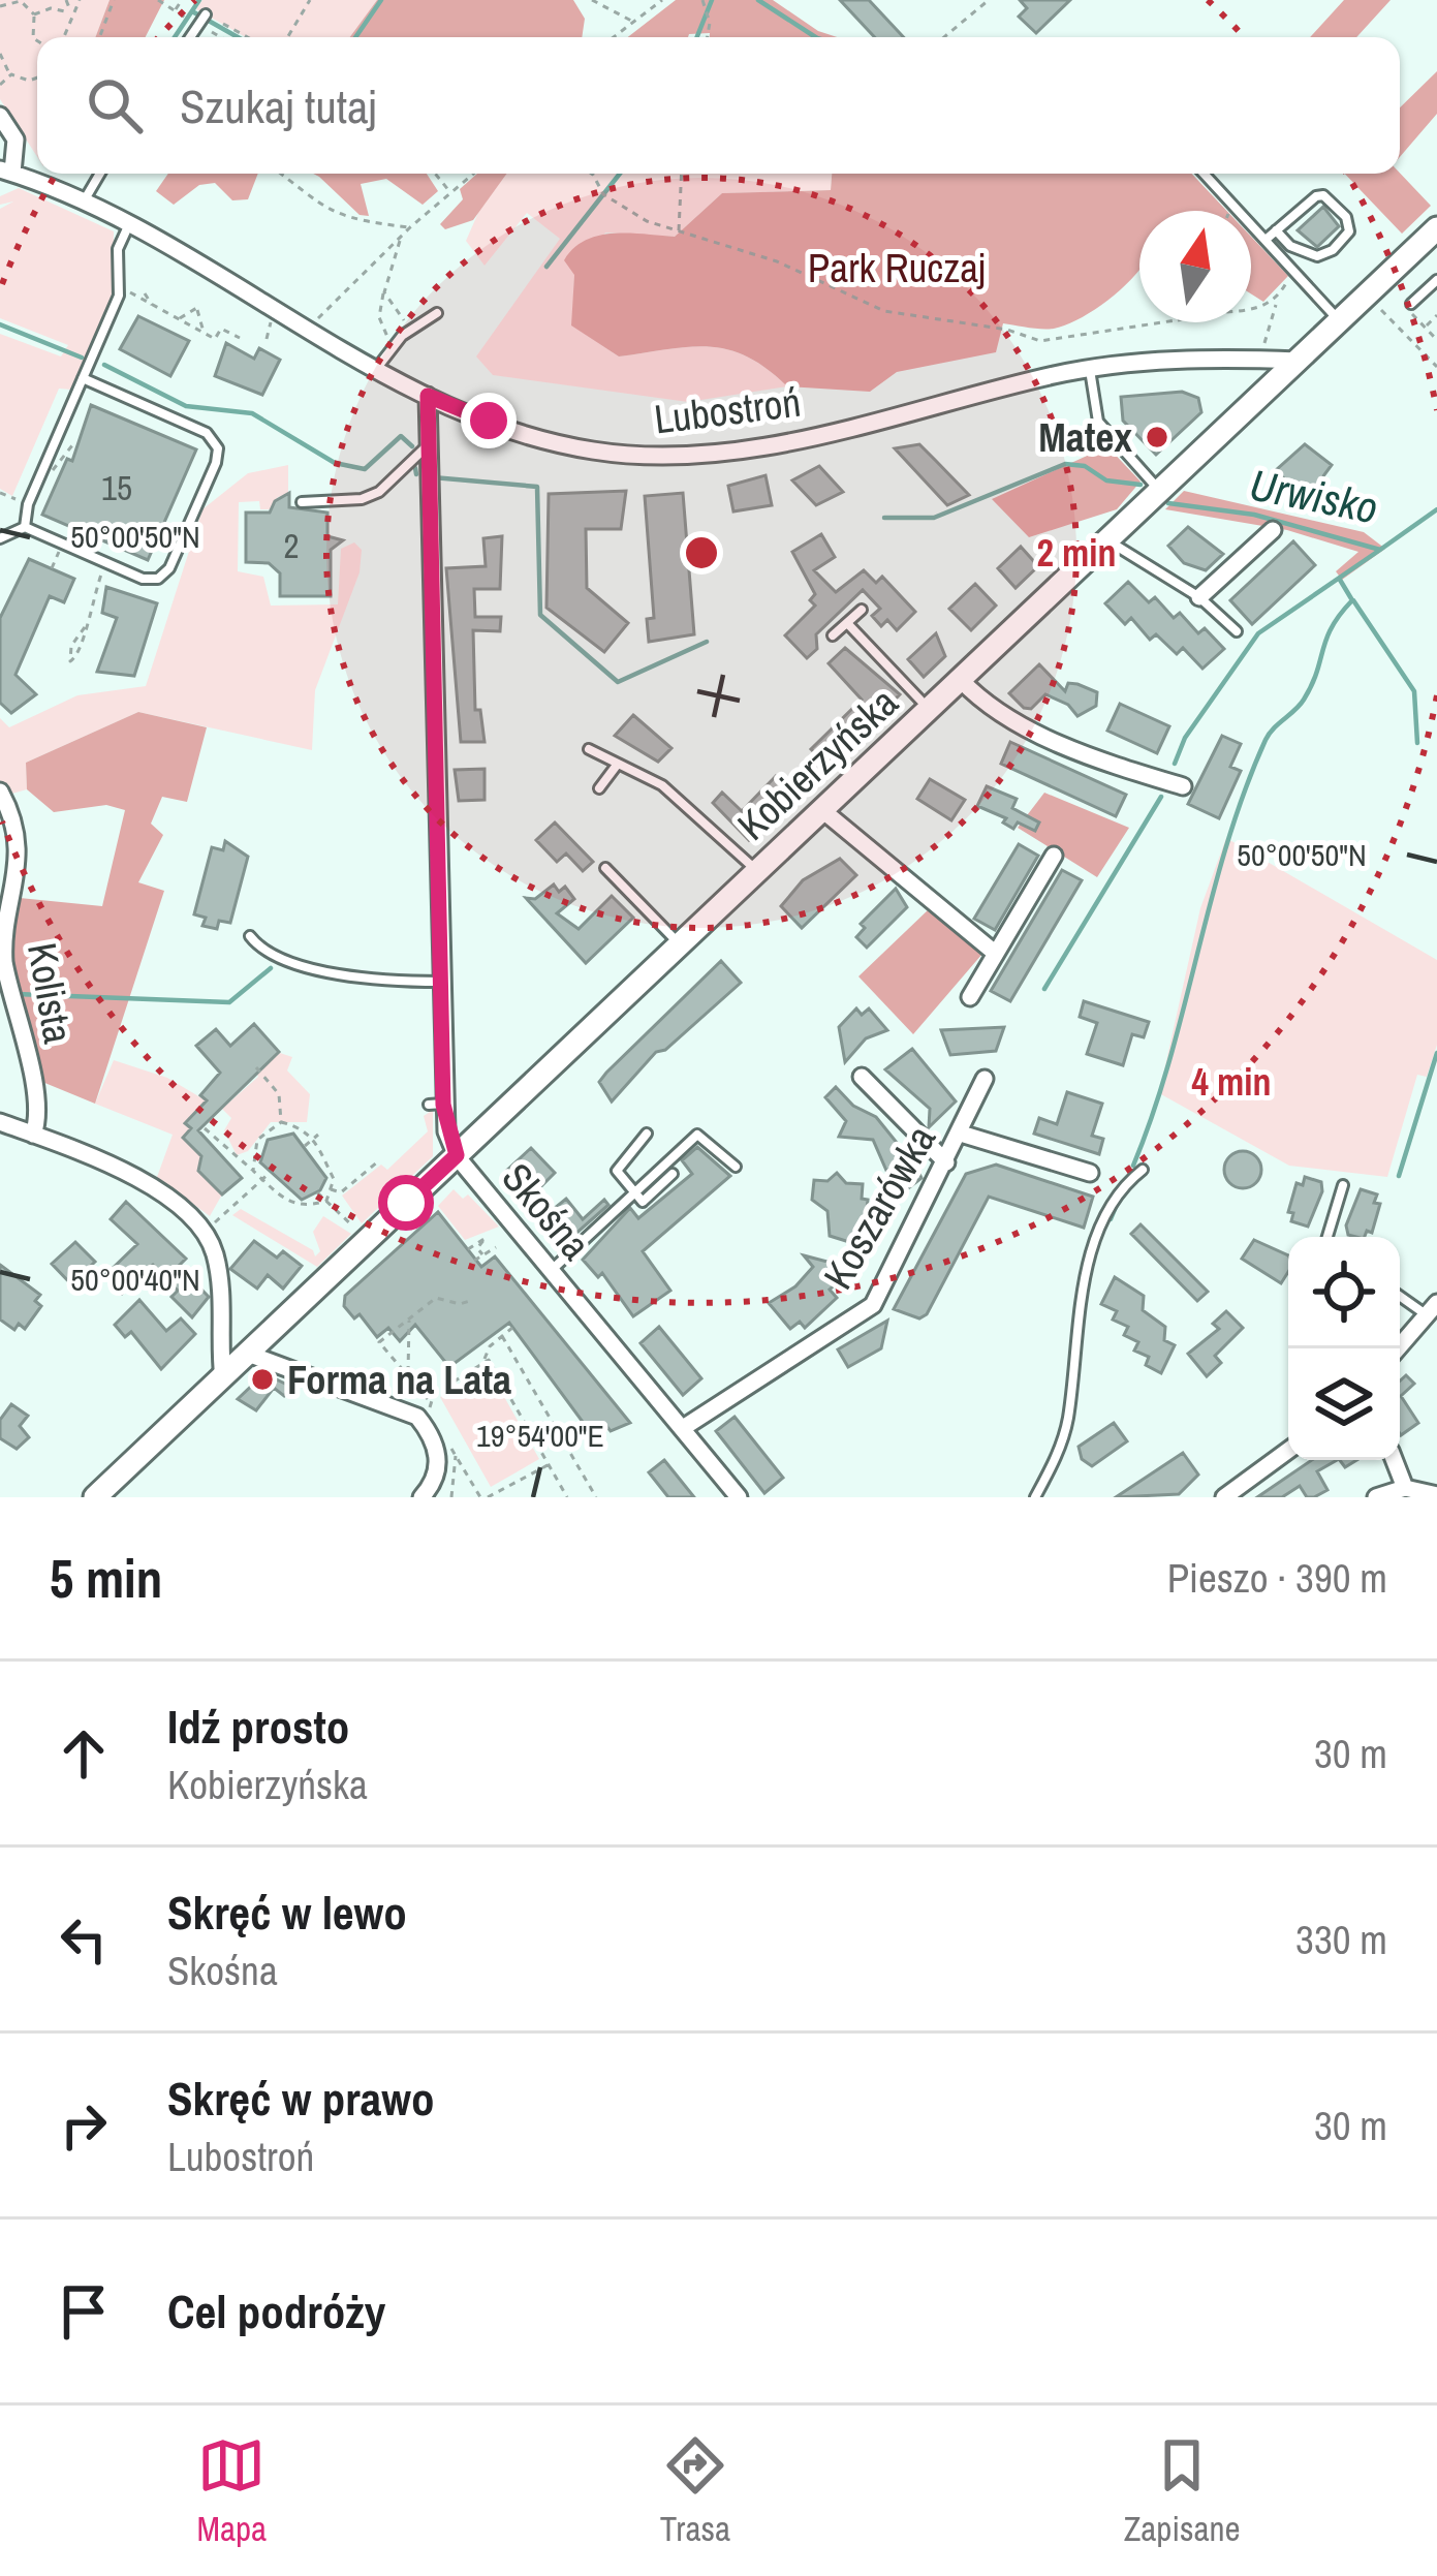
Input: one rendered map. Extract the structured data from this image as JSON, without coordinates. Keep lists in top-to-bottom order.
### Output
{
  "streets": {
    "street": [
      "Lubostroń",
      "Kobierzyńska",
      "Kolista",
      "Koszarówka",
      "Skośna"
    ]
  },
  "crossings": [
    ["Lubostroń", "Kobierzyńska"],
    ["Lubostroń", "Skośna"],
    ["Kobierzyńska", "Skośna"],
    ["Koszarówka", "Skośna"]
  ],
  "water": ["Urwisko"],
  "parks": ["Park Ruczaj"],
  "places": ["Matex", "Forma na Lata"],
  "house_numbers": ["15", "2"],
  "north": "top",
  "page": {
    "search": "Szukaj tutaj",
    "heading": ["5 min", "Pieszo · 390 m"],
    "list": [
      ["Idź prosto", "Kobierzyńska", "30 m"],
      ["Skręć w lewo", "Skośna", "330 m"],
      ["Skręć w prawo", "Lubostroń", "30 m"],
      "Cel podróży"
    ],
    "nav": ["Mapa", "Trasa", "Zapisane"]
  },
  "coordinates": ["50°00'50\"N", "50°00'40\"N", "19°54'00\"E"],
  "rings": ["2 min", "4 min"]
}
